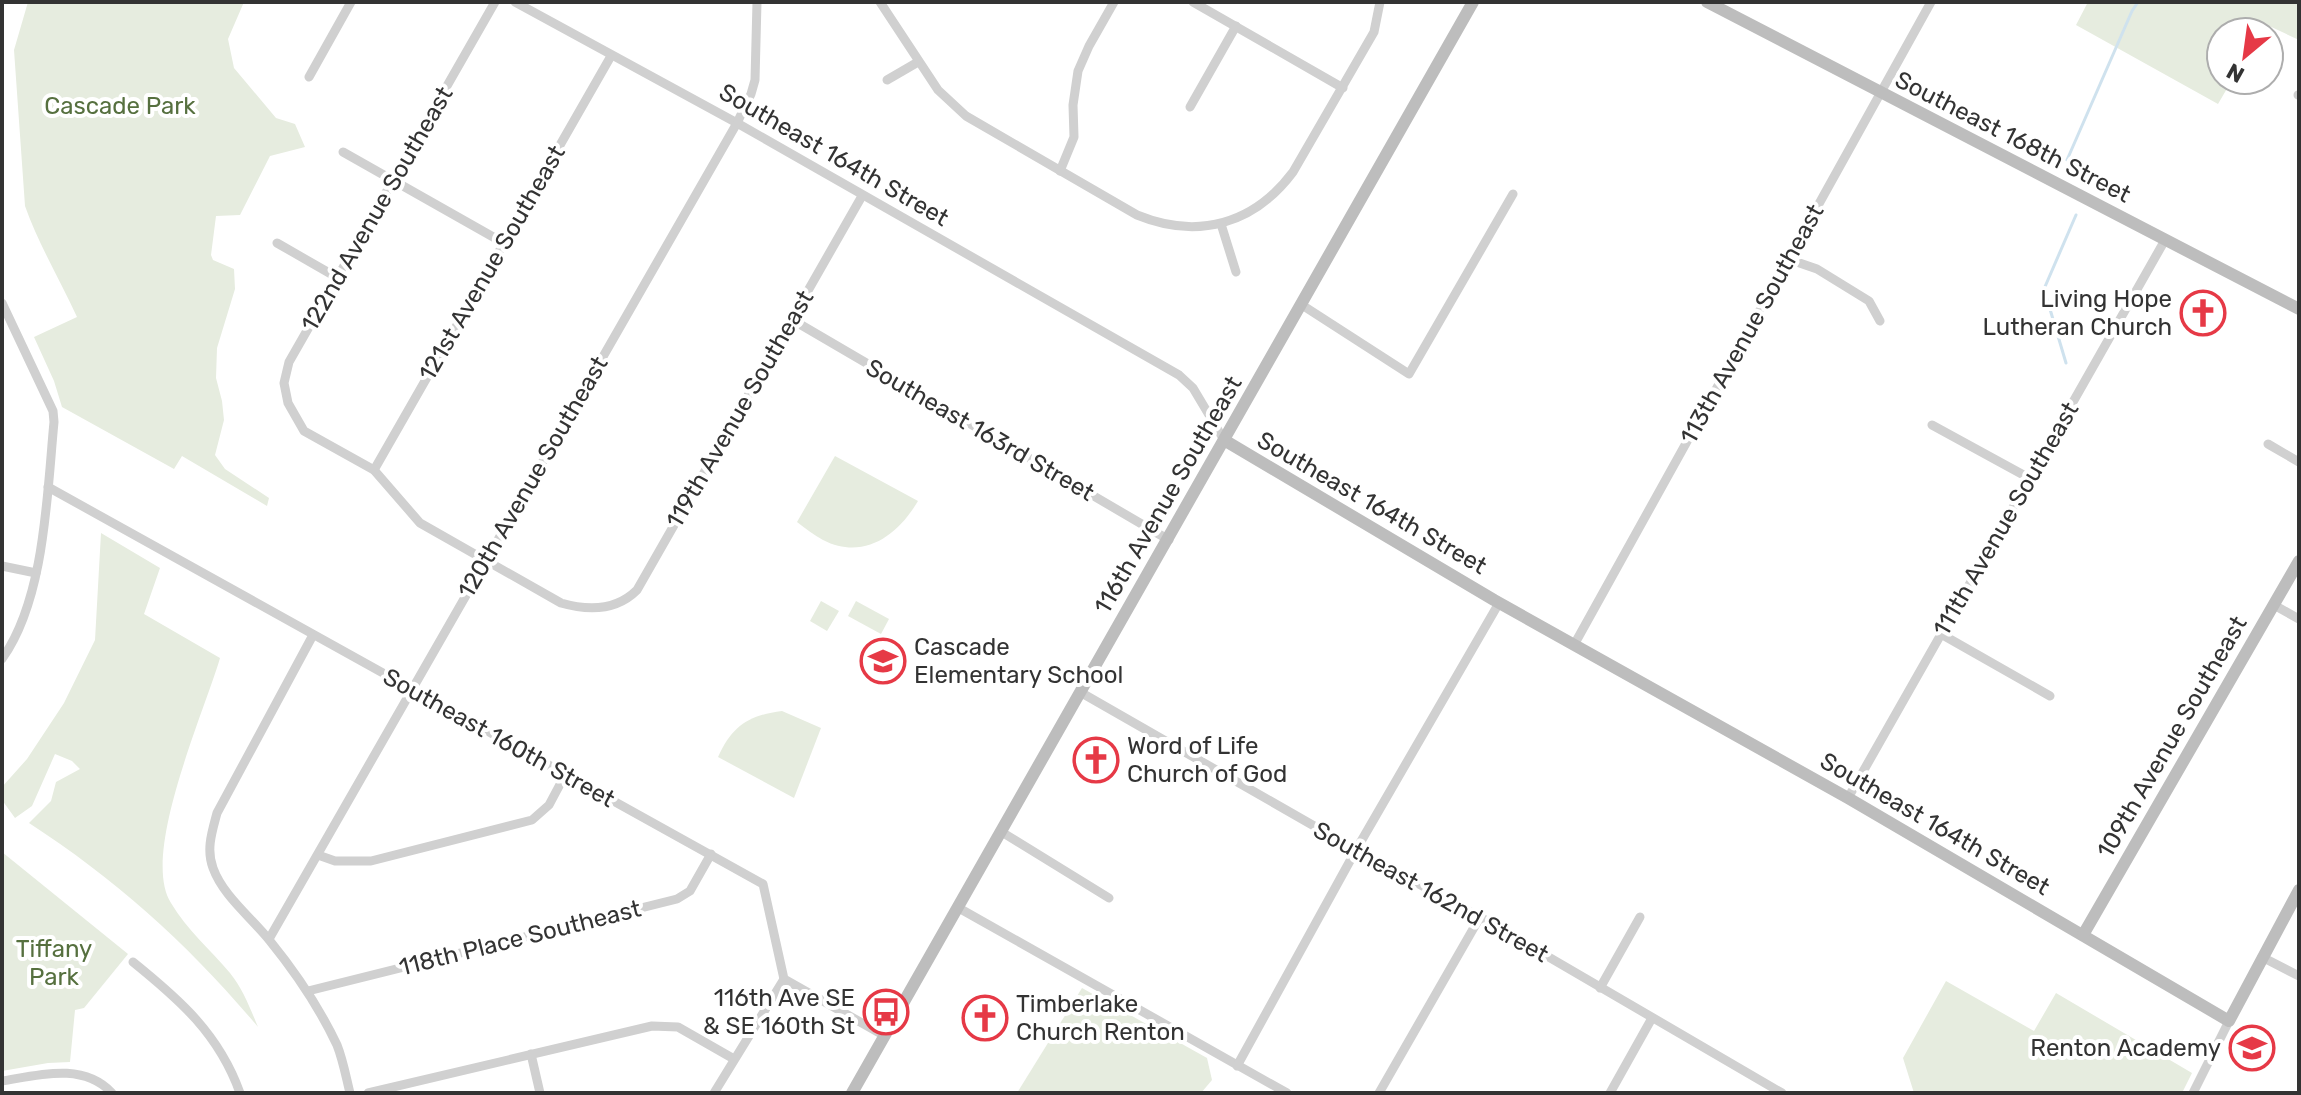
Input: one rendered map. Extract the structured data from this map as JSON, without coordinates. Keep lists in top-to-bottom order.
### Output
{
  "streets": {
    "street": [
      "Southeast 168th Street",
      "Southeast 164th Street",
      "122nd Avenue Southeast",
      "121st Avenue Southeast",
      "113th Avenue Southeast",
      "119th Avenue Southeast",
      "Southeast 163rd Street",
      "120th Avenue Southeast",
      "116th Avenue Southeast",
      "111th Avenue Southeast",
      "109th Avenue Southeast",
      "Southeast 160th Street",
      "Southeast 162nd Street",
      "118th Place Southeast"
    ]
  },
  "crossings": [
    ["Southeast 168th Street", "113th Avenue Southeast"],
    ["Southeast 168th Street", "111th Avenue Southeast"],
    ["Southeast 164th Street", "121st Avenue Southeast"],
    ["Southeast 164th Street", "113th Avenue Southeast"],
    ["Southeast 164th Street", "119th Avenue Southeast"],
    ["Southeast 164th Street", "120th Avenue Southeast"],
    ["Southeast 164th Street", "116th Avenue Southeast"],
    ["Southeast 164th Street", "111th Avenue Southeast"],
    ["Southeast 164th Street", "109th Avenue Southeast"],
    ["122nd Avenue Southeast", "121st Avenue Southeast"],
    ["119th Avenue Southeast", "Southeast 163rd Street"],
    ["119th Avenue Southeast", "120th Avenue Southeast"],
    ["Southeast 163rd Street", "116th Avenue Southeast"],
    ["120th Avenue Southeast", "Southeast 160th Street"],
    ["116th Avenue Southeast", "Southeast 162nd Street"],
    ["Southeast 160th Street", "118th Place Southeast"]
  ],
  "parks": ["Cascade Park", "Tiffany Park"],
  "places": {
    "church": ["Living Hope Lutheran Church", "Word of Life Church of God", "Timberlake Church Renton"],
    "school or university": ["Cascade Elementary School", "Renton Academy"],
    "bus stop": ["116th Ave SE & SE 160th St"]
  },
  "north": "bottom left"
}
